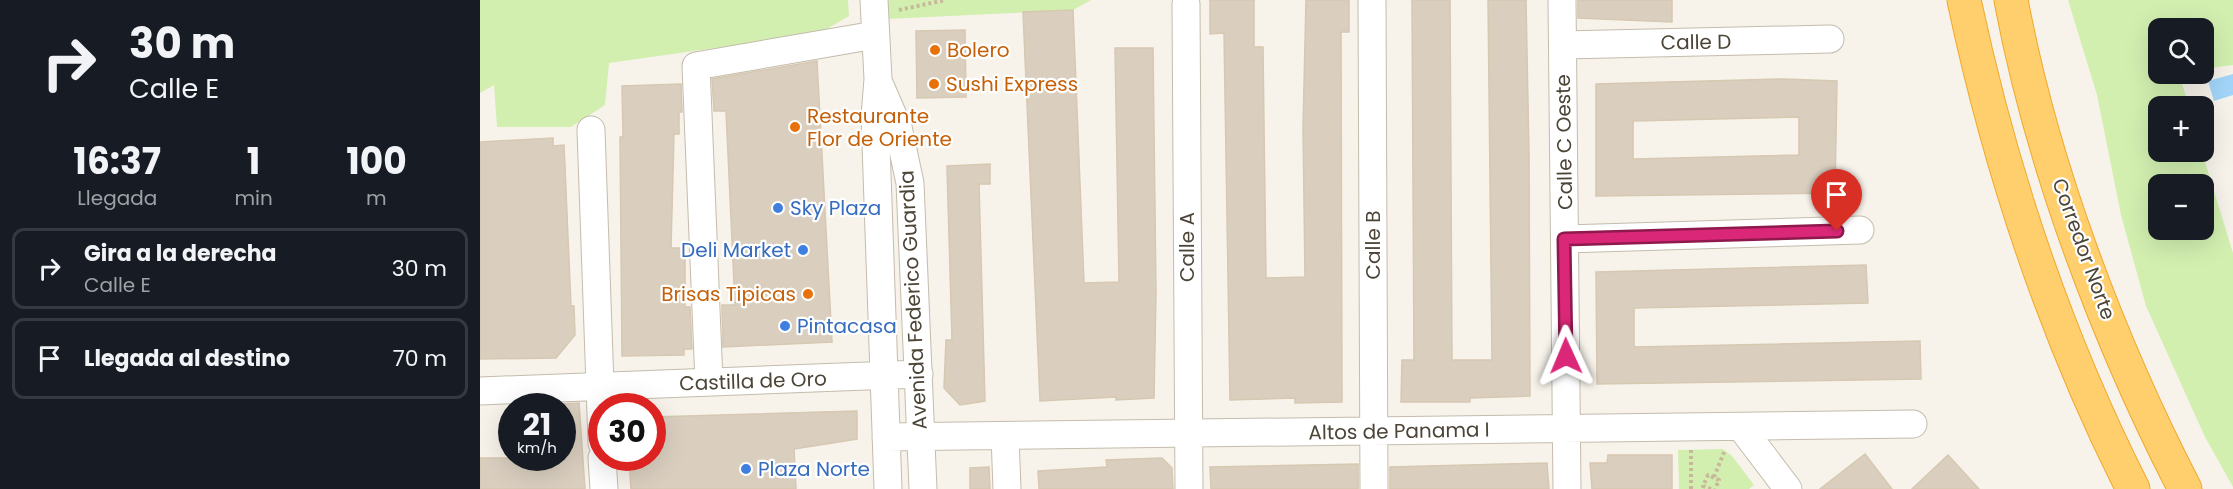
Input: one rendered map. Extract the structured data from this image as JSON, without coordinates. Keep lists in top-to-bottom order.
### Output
{
  "streets": {
    "highway": ["Corredor Norte"],
    "street": [
      "Calle D",
      "Calle C Oeste",
      "Calle B",
      "Calle A",
      "Avenida Federico Guardia",
      "Castilla de Oro",
      "Altos de Panama I"
    ]
  },
  "crossings": [
    ["Calle D", "Calle C Oeste"],
    ["Calle C Oeste", "Altos de Panama I"],
    ["Calle B", "Altos de Panama I"],
    ["Calle A", "Altos de Panama I"],
    ["Avenida Federico Guardia", "Castilla de Oro"],
    ["Avenida Federico Guardia", "Altos de Panama I"]
  ],
  "places": [
    "Bolero",
    "Sushi Express",
    "Restaurante Flor de Oriente",
    "Sky Plaza",
    "Deli Market",
    "Brisas Tipicas",
    "Pintacasa",
    "Plaza Norte"
  ],
  "page": {
    "turn": ["30 m", "Calle E"],
    "map_buttons": ["+", "−"],
    "eta": [
      "16:37",
      "Llegada",
      "1",
      "min",
      "100",
      "m"
    ],
    "list": [
      {
        "name": "Gira a la derecha",
        "note": "Calle E",
        "value": "30 m"
      },
      {
        "name": "Llegada al destino",
        "value": "70 m"
      }
    ],
    "speed": "21 km/h",
    "limit": "30"
  }
}
